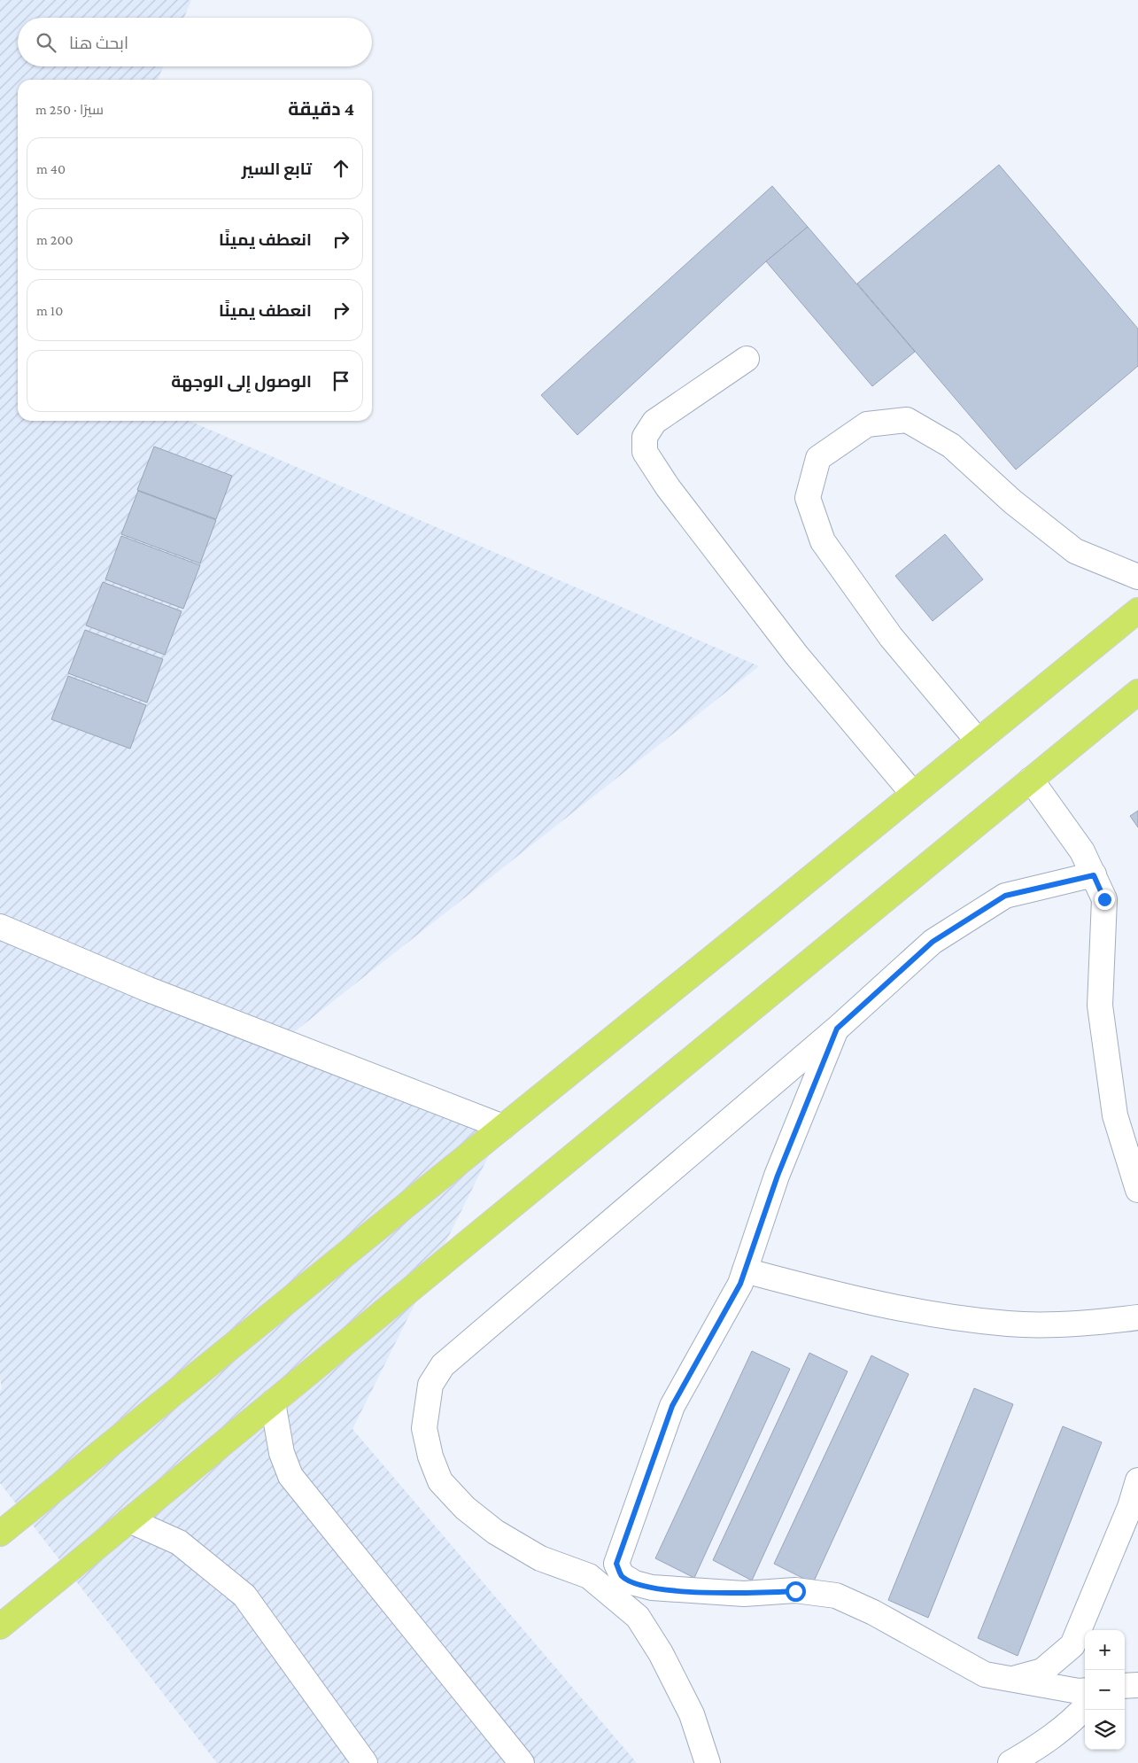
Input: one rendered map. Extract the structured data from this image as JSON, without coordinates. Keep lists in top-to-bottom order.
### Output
{
  "page": {
    "search": "ابحث هنا",
    "heading": ["4 دقيقة", "سيرًا · 250 m"],
    "list": [
      ["تابع السير", "40 m"],
      ["انعطف يمينًا", "200 m"],
      ["انعطف يمينًا", "10 m"],
      "الوصول إلى الوجهة"
    ],
    "map_buttons": ["+", "−"]
  }
}
